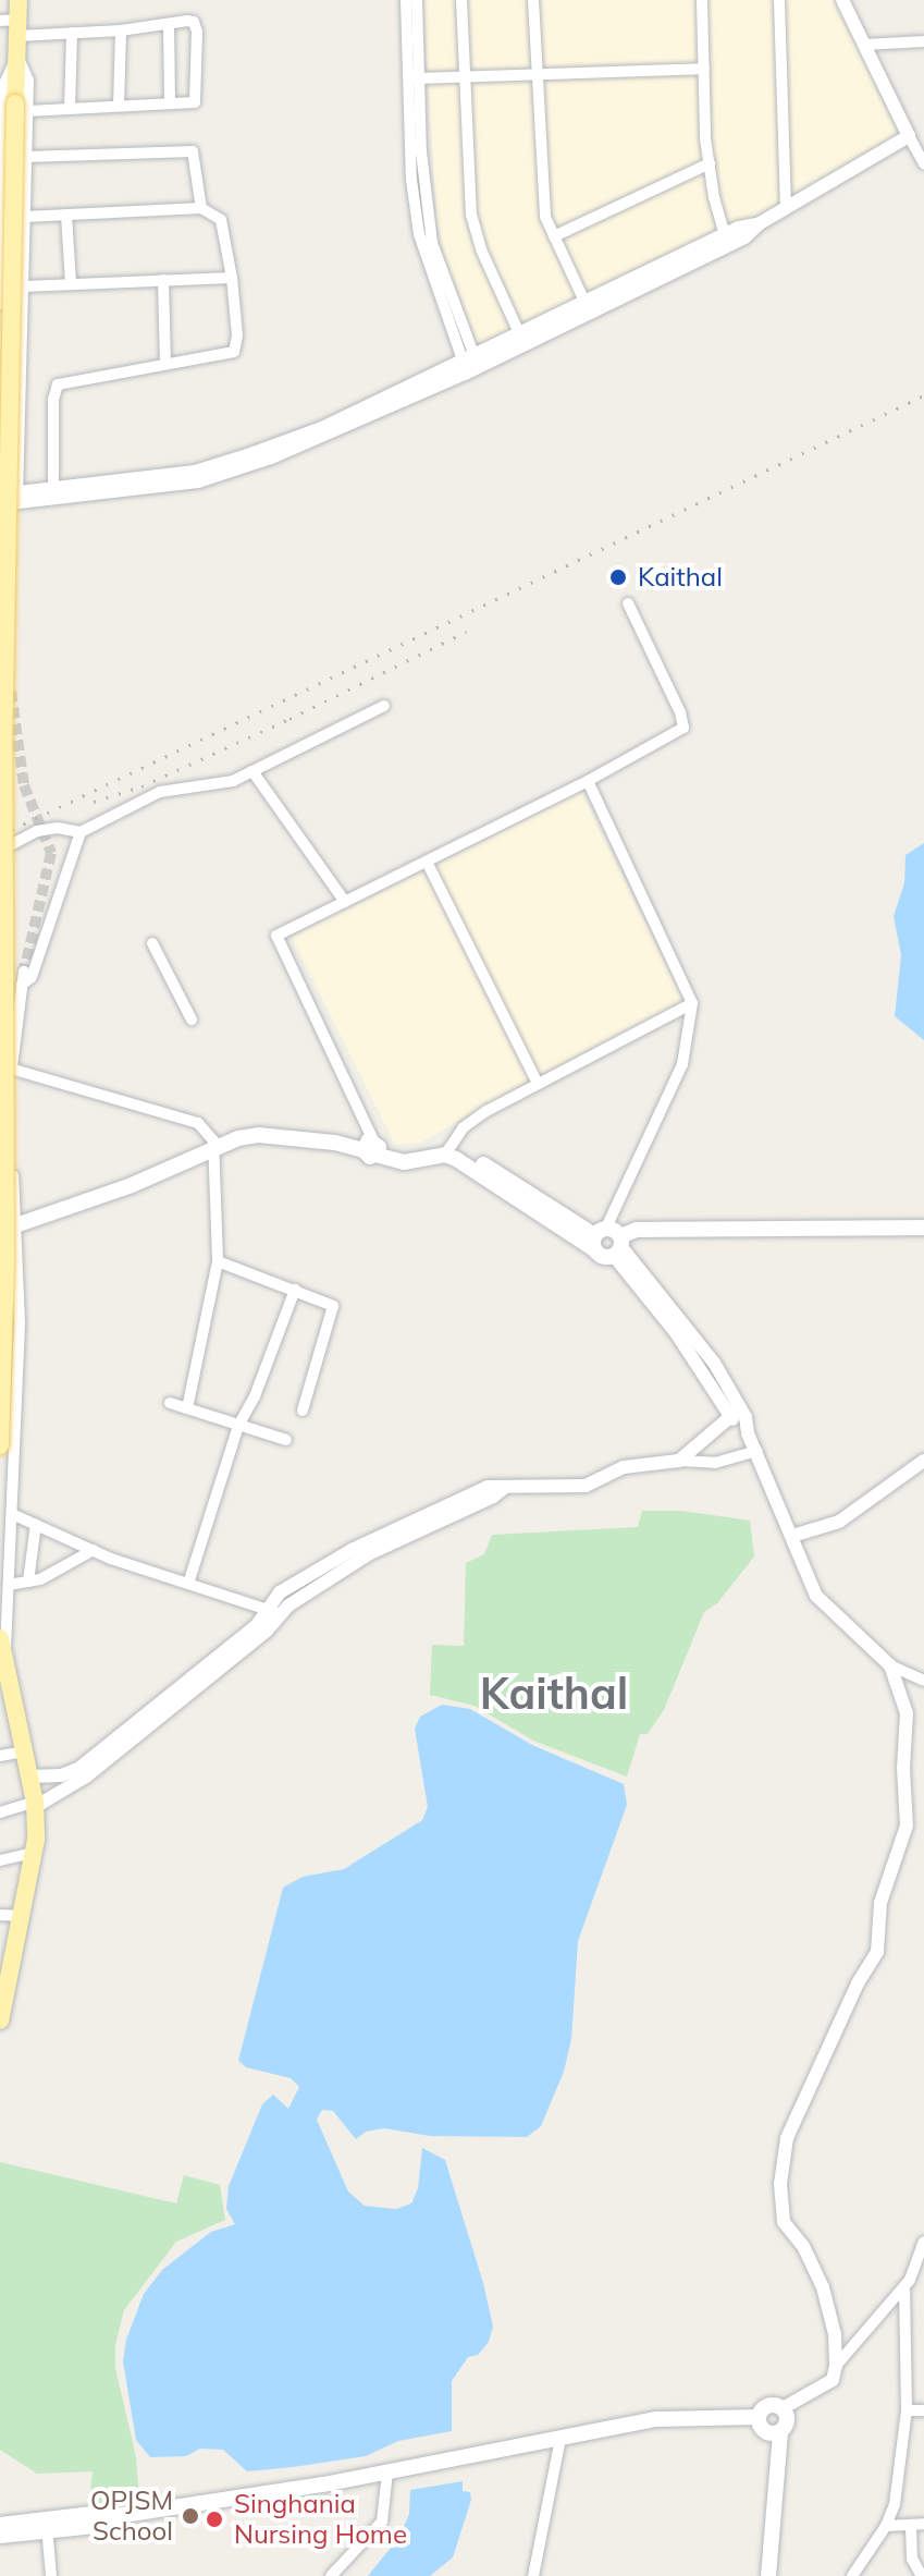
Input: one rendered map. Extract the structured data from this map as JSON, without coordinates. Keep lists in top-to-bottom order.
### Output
{
  "districts": ["Kaithal"],
  "places": ["Kaithal", "OPJSM School", "Singhania Nursing Home"]
}
